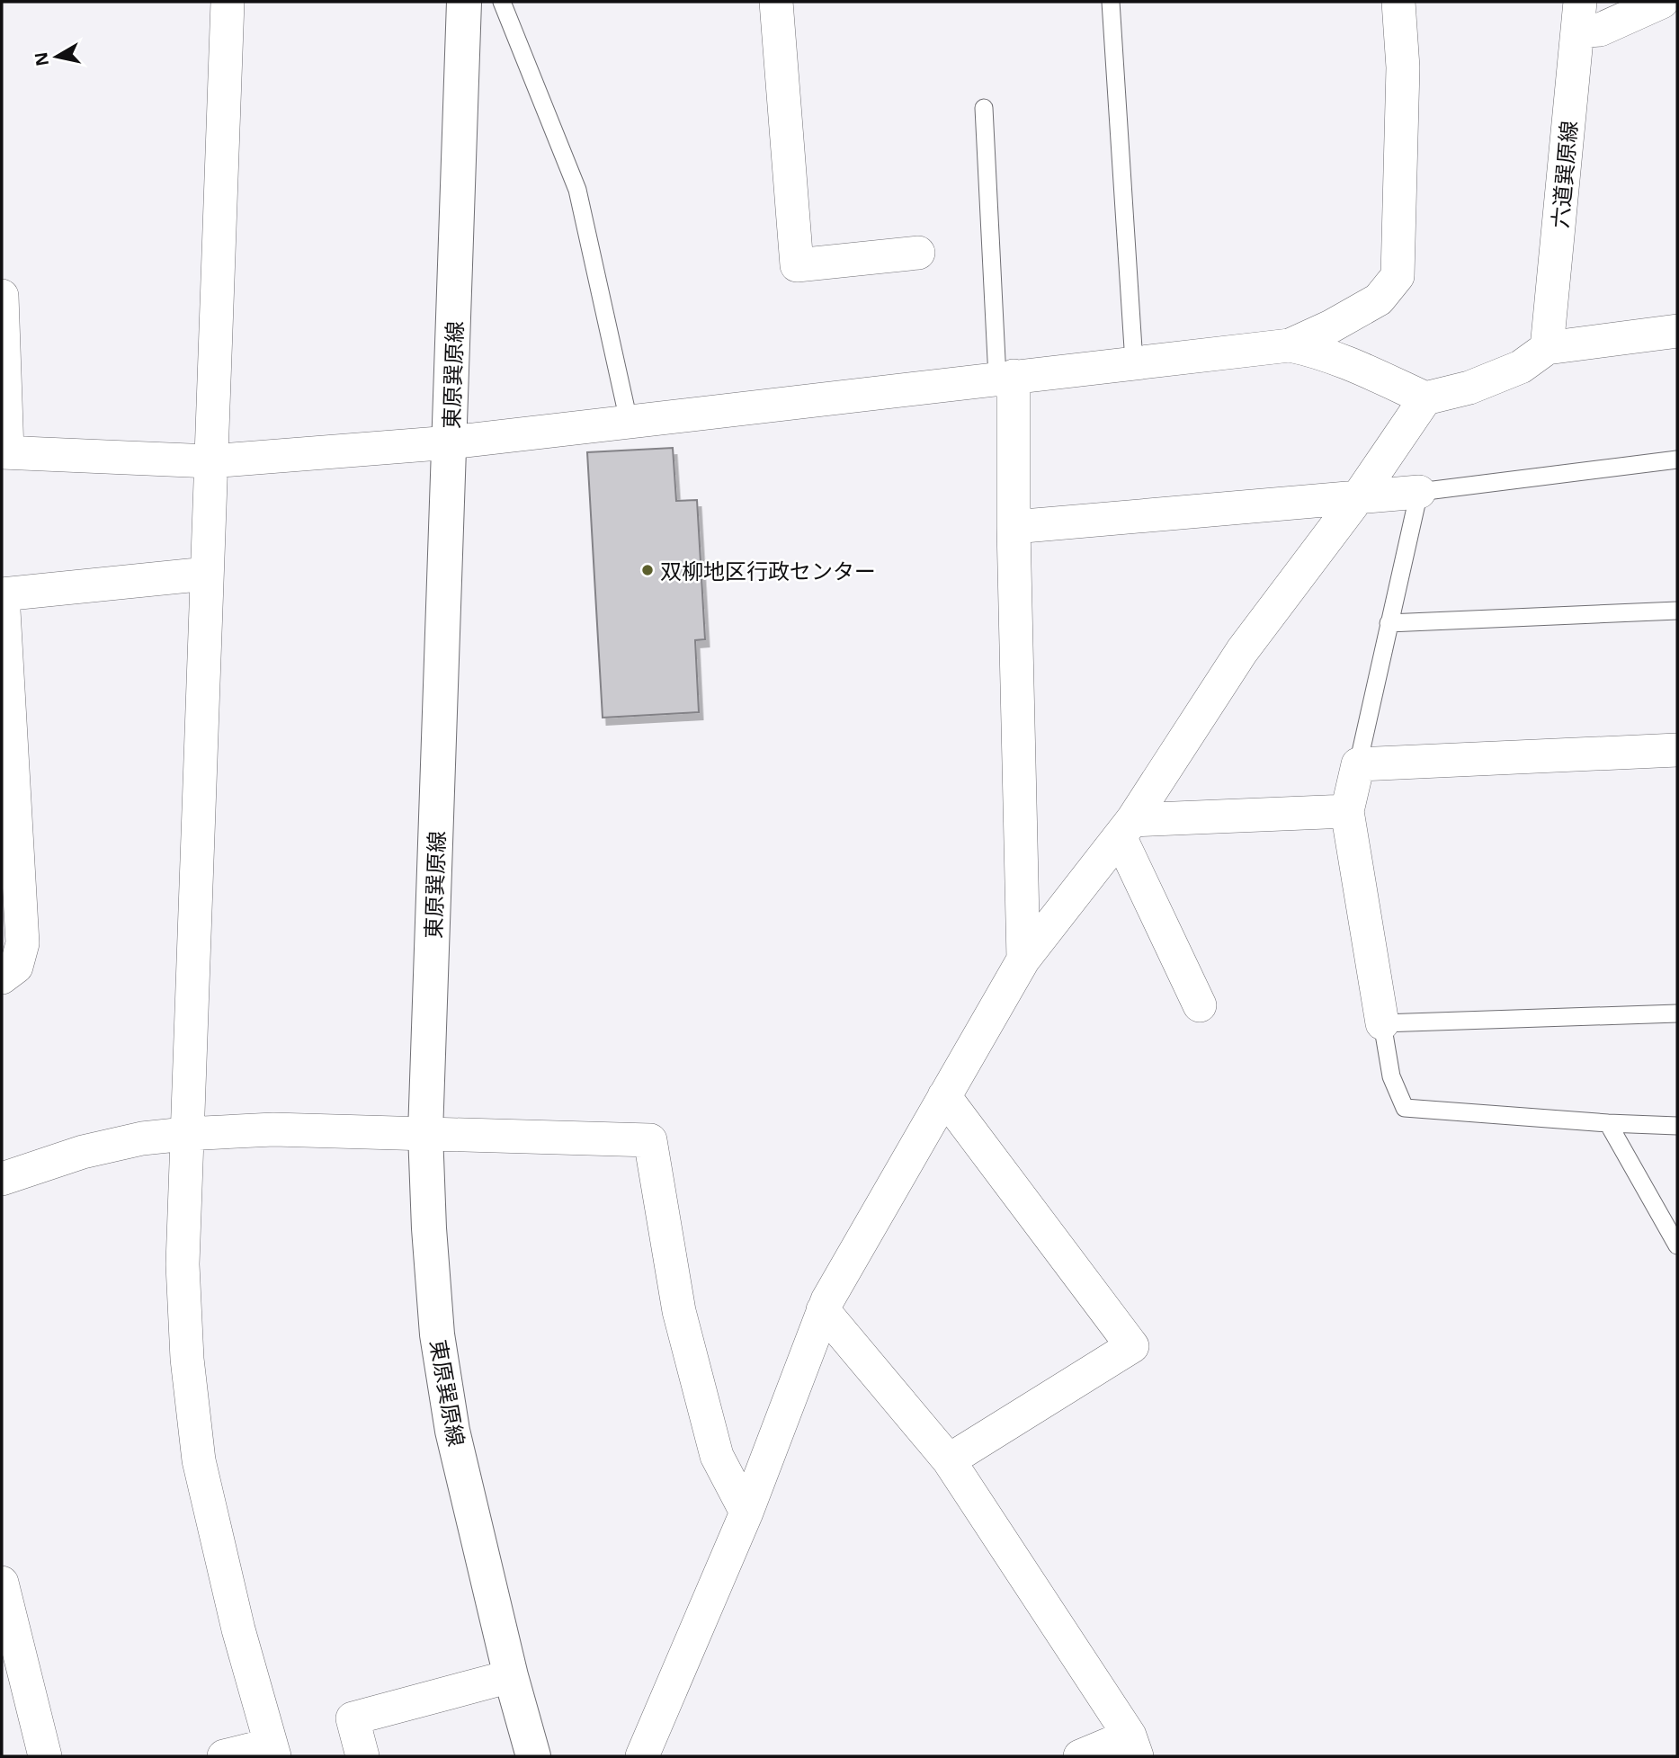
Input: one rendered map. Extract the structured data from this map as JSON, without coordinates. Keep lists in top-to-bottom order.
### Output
{
  "streets": {
    "street": ["六道巽原線", "東原巽原線"]
  },
  "places": ["双柳地区行政センター"],
  "north": "left"
}
